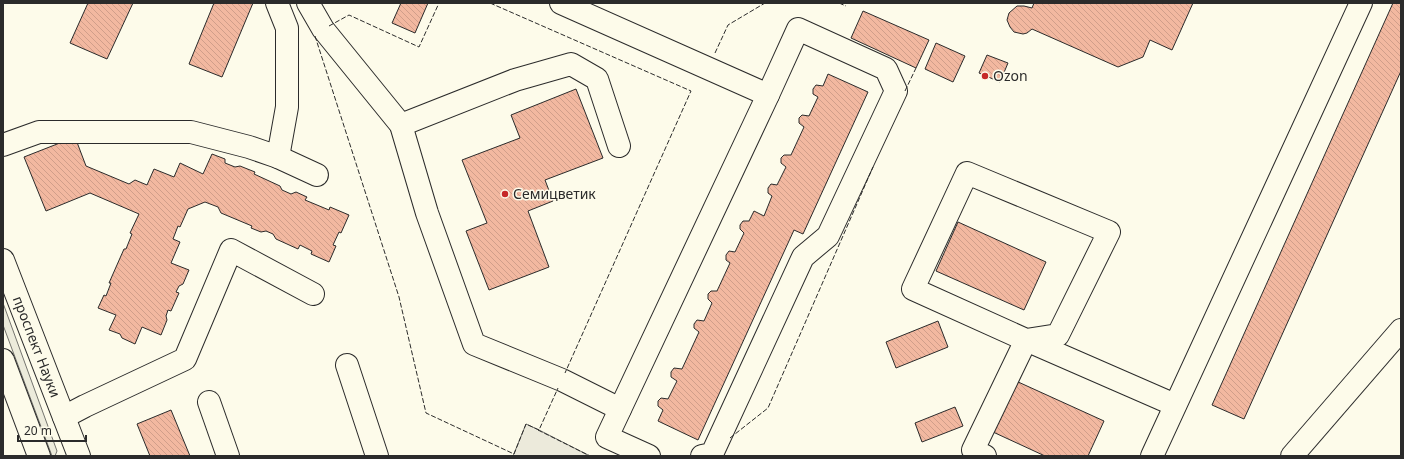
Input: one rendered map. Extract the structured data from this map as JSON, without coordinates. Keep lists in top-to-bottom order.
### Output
{
  "streets": {
    "main road": ["проспект Науки"]
  },
  "places": ["Ozon", "Семицветик"],
  "scale_bar": "20 m"
}
